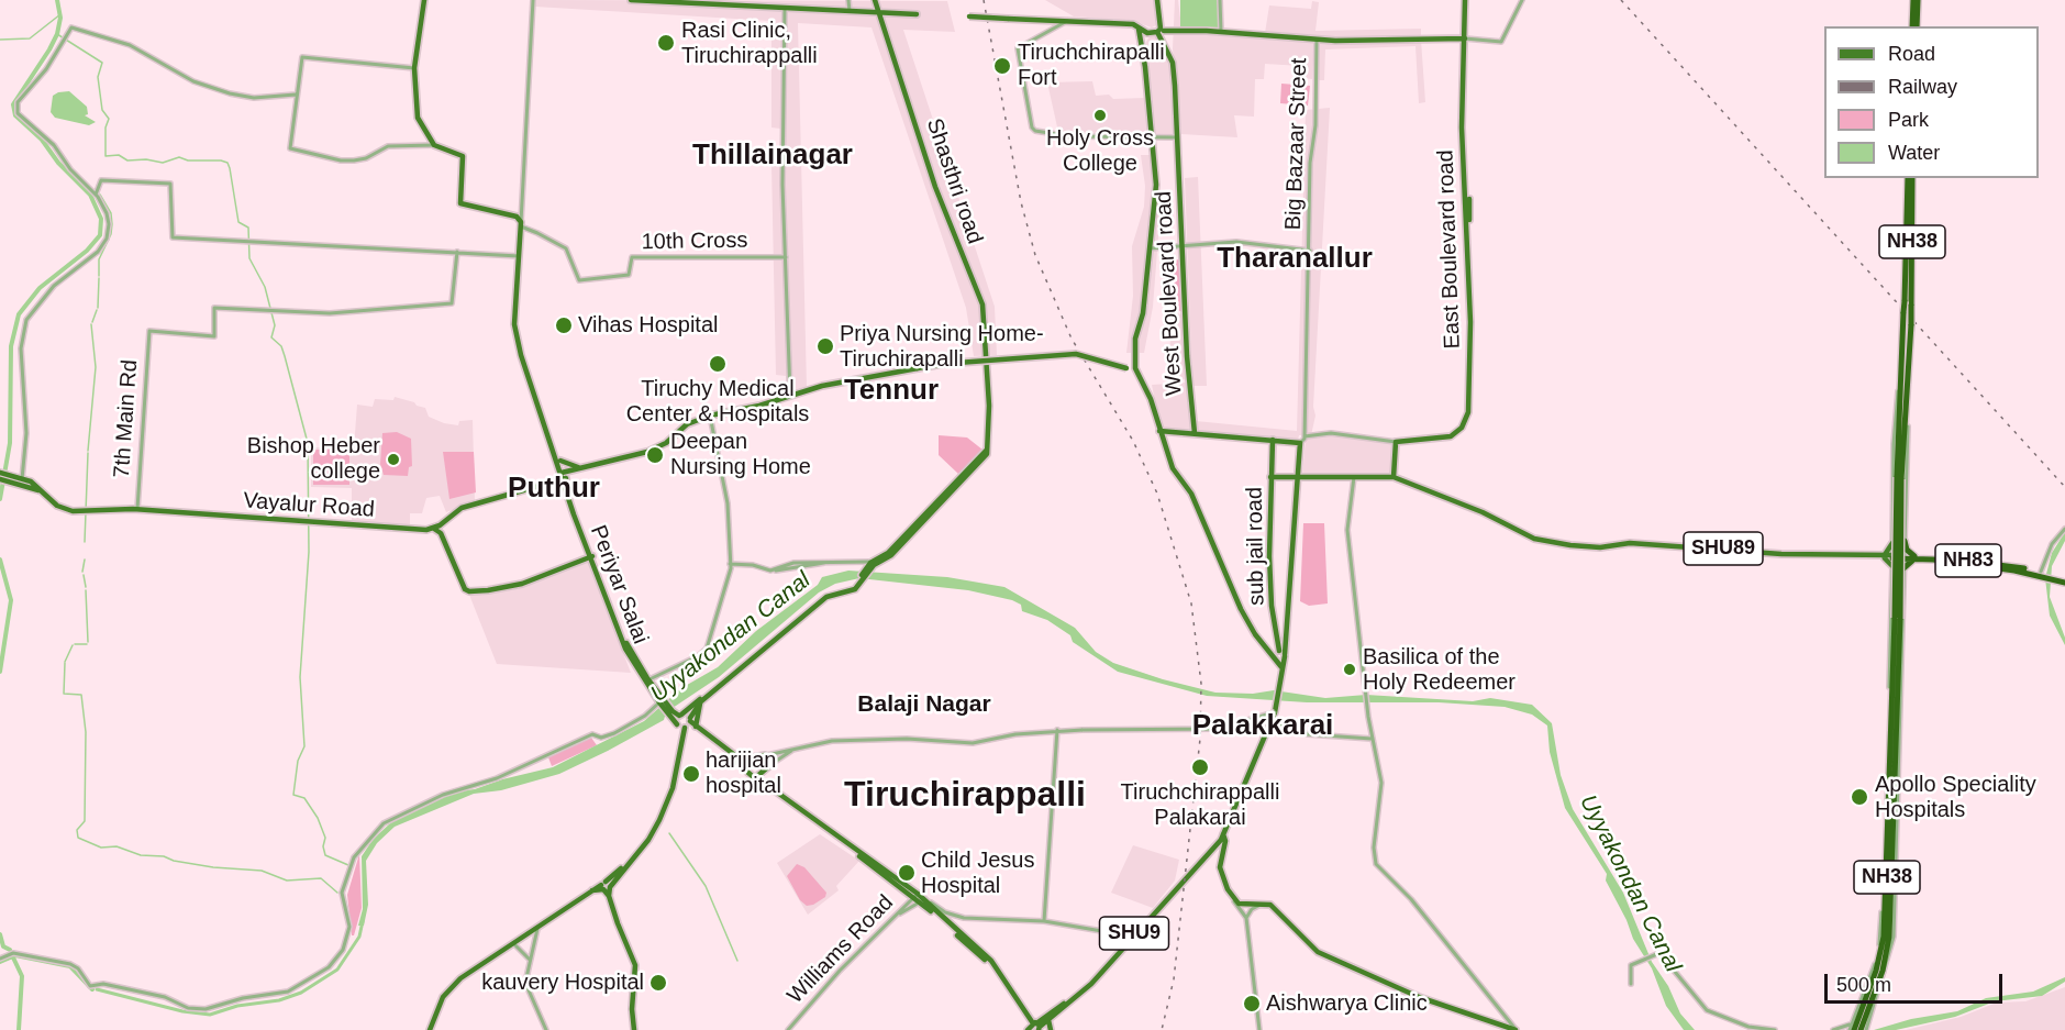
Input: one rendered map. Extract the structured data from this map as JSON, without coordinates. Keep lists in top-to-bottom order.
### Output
{
  "streets": {
    "highway": ["NH38", "NH83"],
    "main road": [
      "Shasthri road",
      "East Boulevard road",
      "West Boulevard road",
      "Vayalur Road",
      "sub jail road",
      "SHU89",
      "Periyar Salai",
      "SHU9"
    ],
    "street": [
      "Big Bazaar Street",
      "10th Cross",
      "7th Main Rd",
      "Williams Road"
    ]
  },
  "crossings": [
    ["7th Main Rd", "Vayalur Road"],
    ["sub jail road", "SHU9"]
  ],
  "districts": [
    "Thillainagar",
    "Tharanallur",
    "Tennur",
    "Puthur",
    "Balaji Nagar",
    "Palakkarai",
    "Tiruchirappalli"
  ],
  "water": ["Uyyakondan Canal"],
  "places": [
    "Rasi Clinic, Tiruchirappalli",
    "Tiruchchirapalli Fort",
    "Holy Cross College",
    "Vihas Hospital",
    "Priya Nursing Home- Tiruchirapalli",
    "Tiruchy Medical Center & Hospitals",
    "Deepan Nursing Home",
    "Bishop Heber college",
    "Basilica of the Holy Redeemer",
    "Tiruchchirappalli Palakarai",
    "harijian hospital",
    "Apollo Speciality Hospitals",
    "Child Jesus Hospital",
    "kauvery Hospital",
    "Aishwarya Clinic"
  ],
  "legend": [
    "Road",
    "Railway",
    "Park",
    "Water"
  ],
  "scale_bar": "500 m"
}
